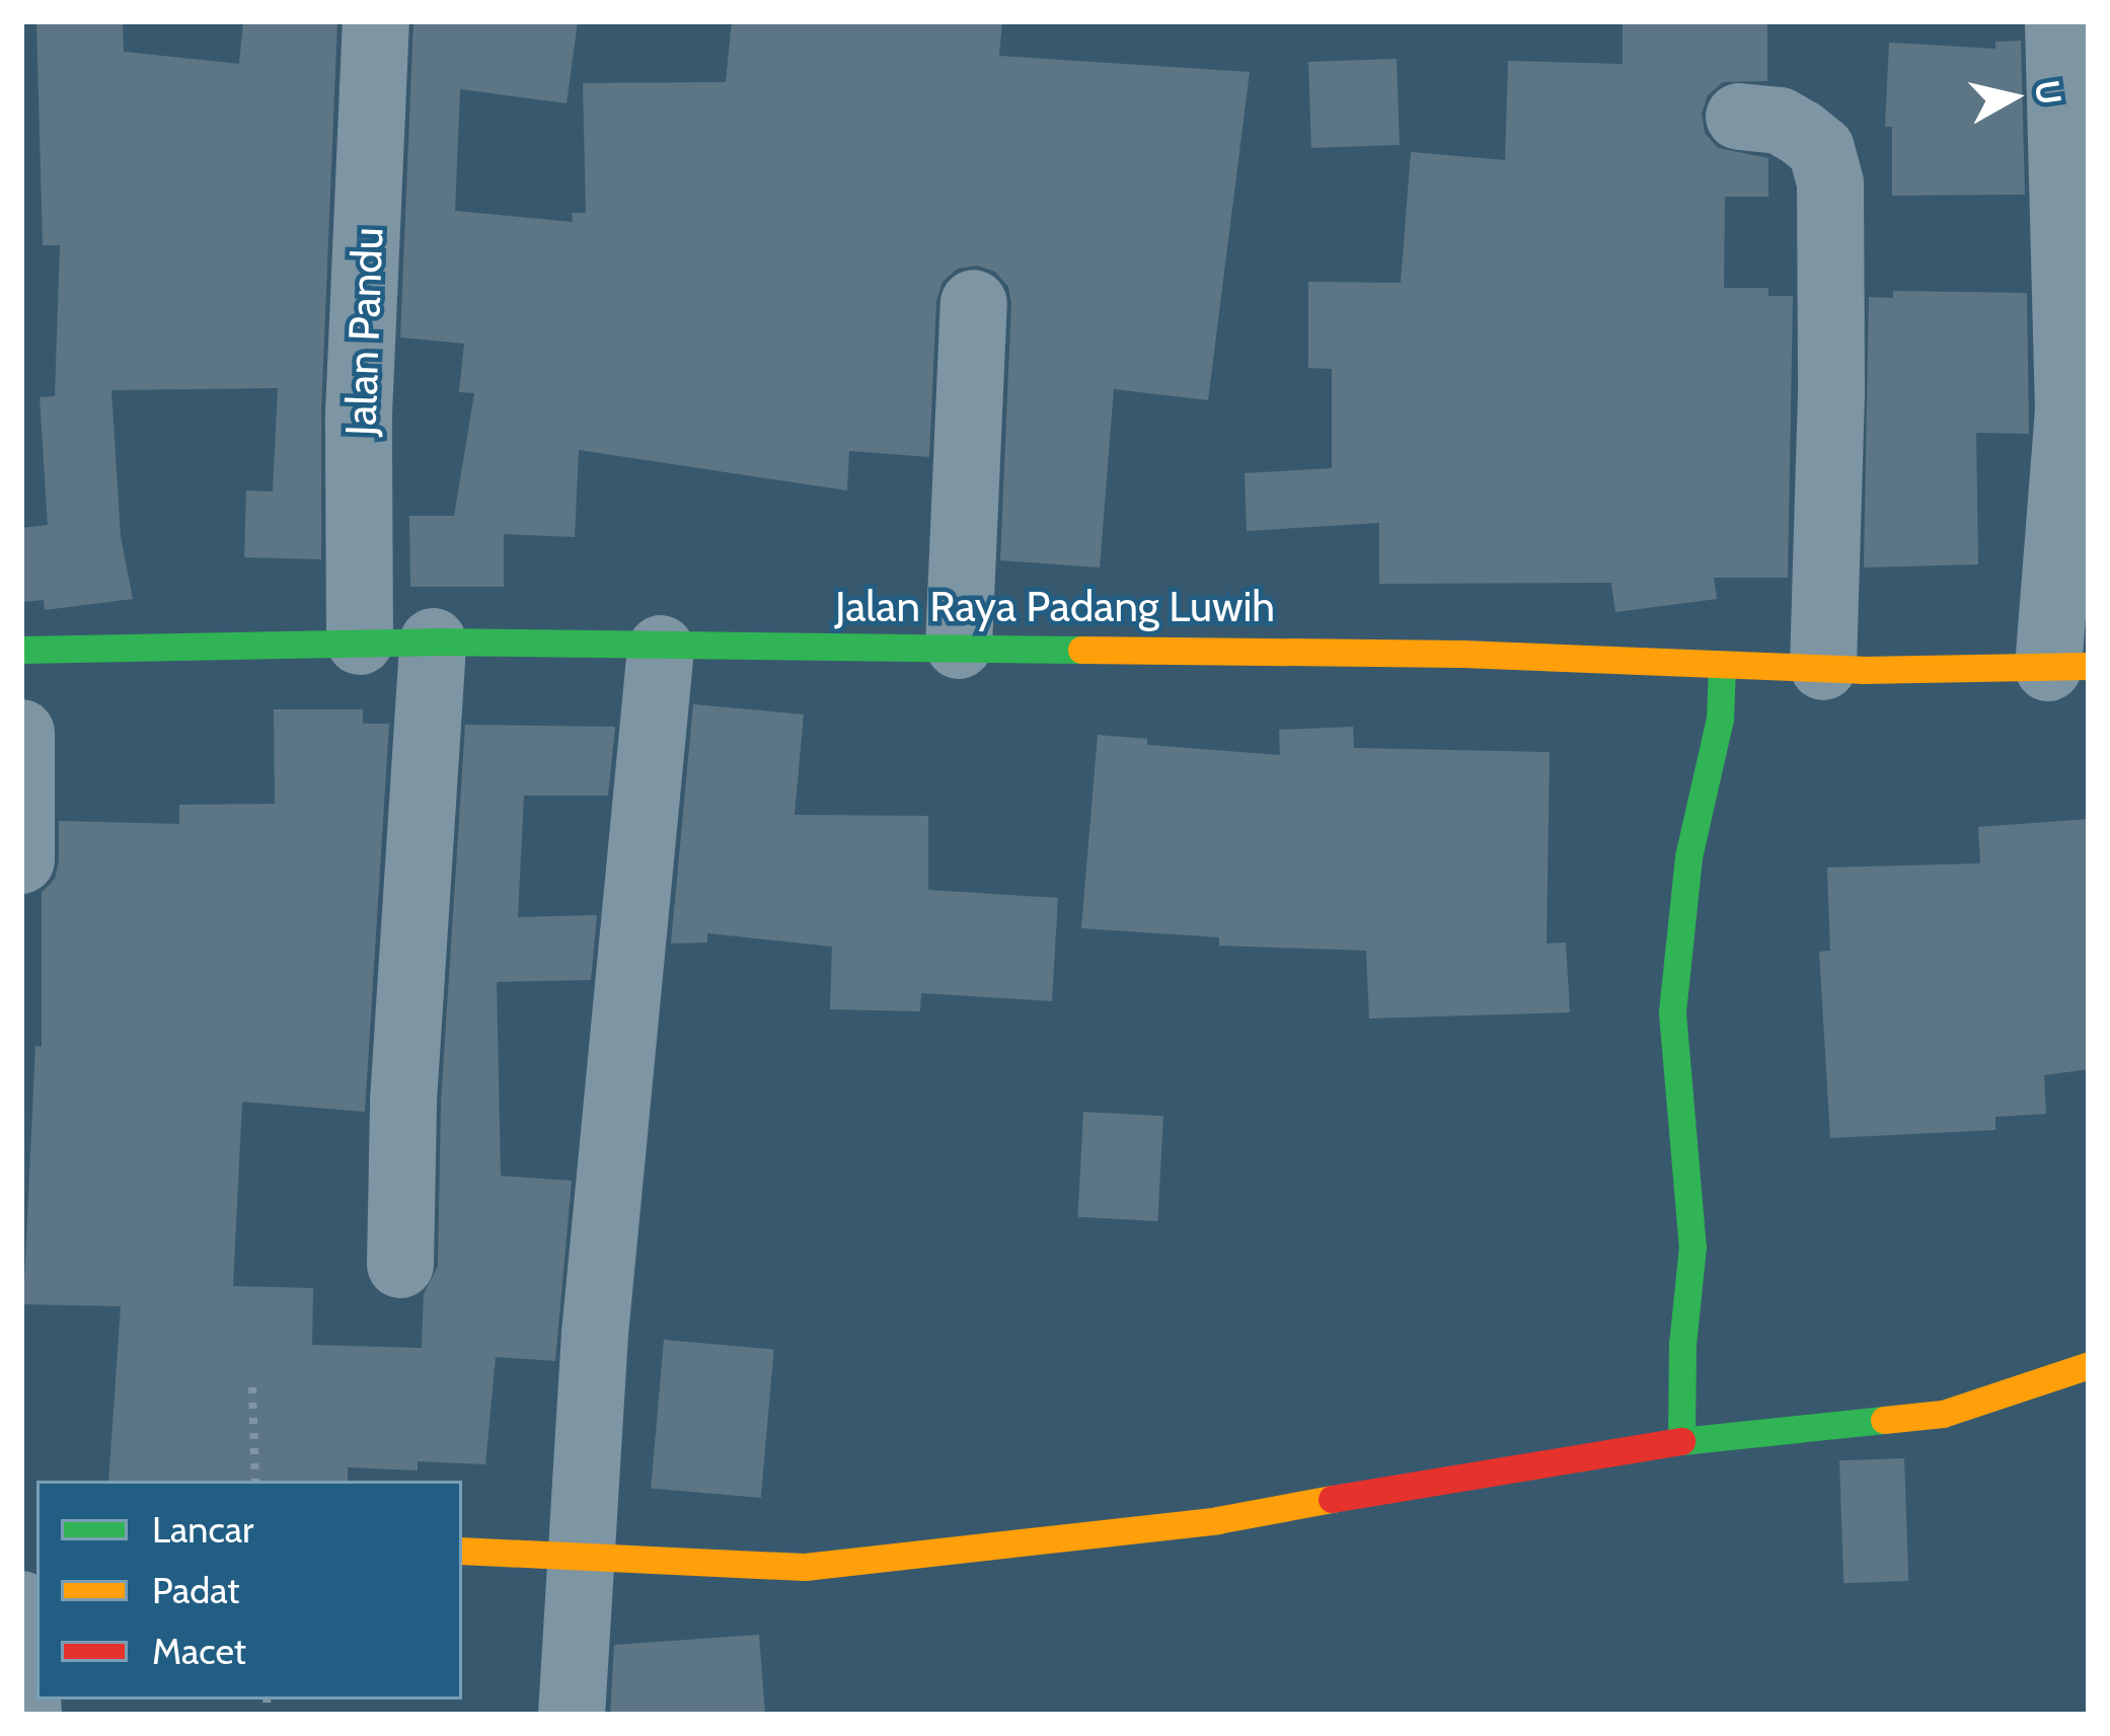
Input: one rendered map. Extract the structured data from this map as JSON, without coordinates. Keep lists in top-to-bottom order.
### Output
{
  "streets": {
    "street": ["Jalan Pandu", "Jalan Raya Padang Luwih"]
  },
  "crossings": [
    ["Jalan Pandu", "Jalan Raya Padang Luwih"]
  ],
  "legend": ["Lancar", "Padat", "Macet"],
  "north": "right"
}
